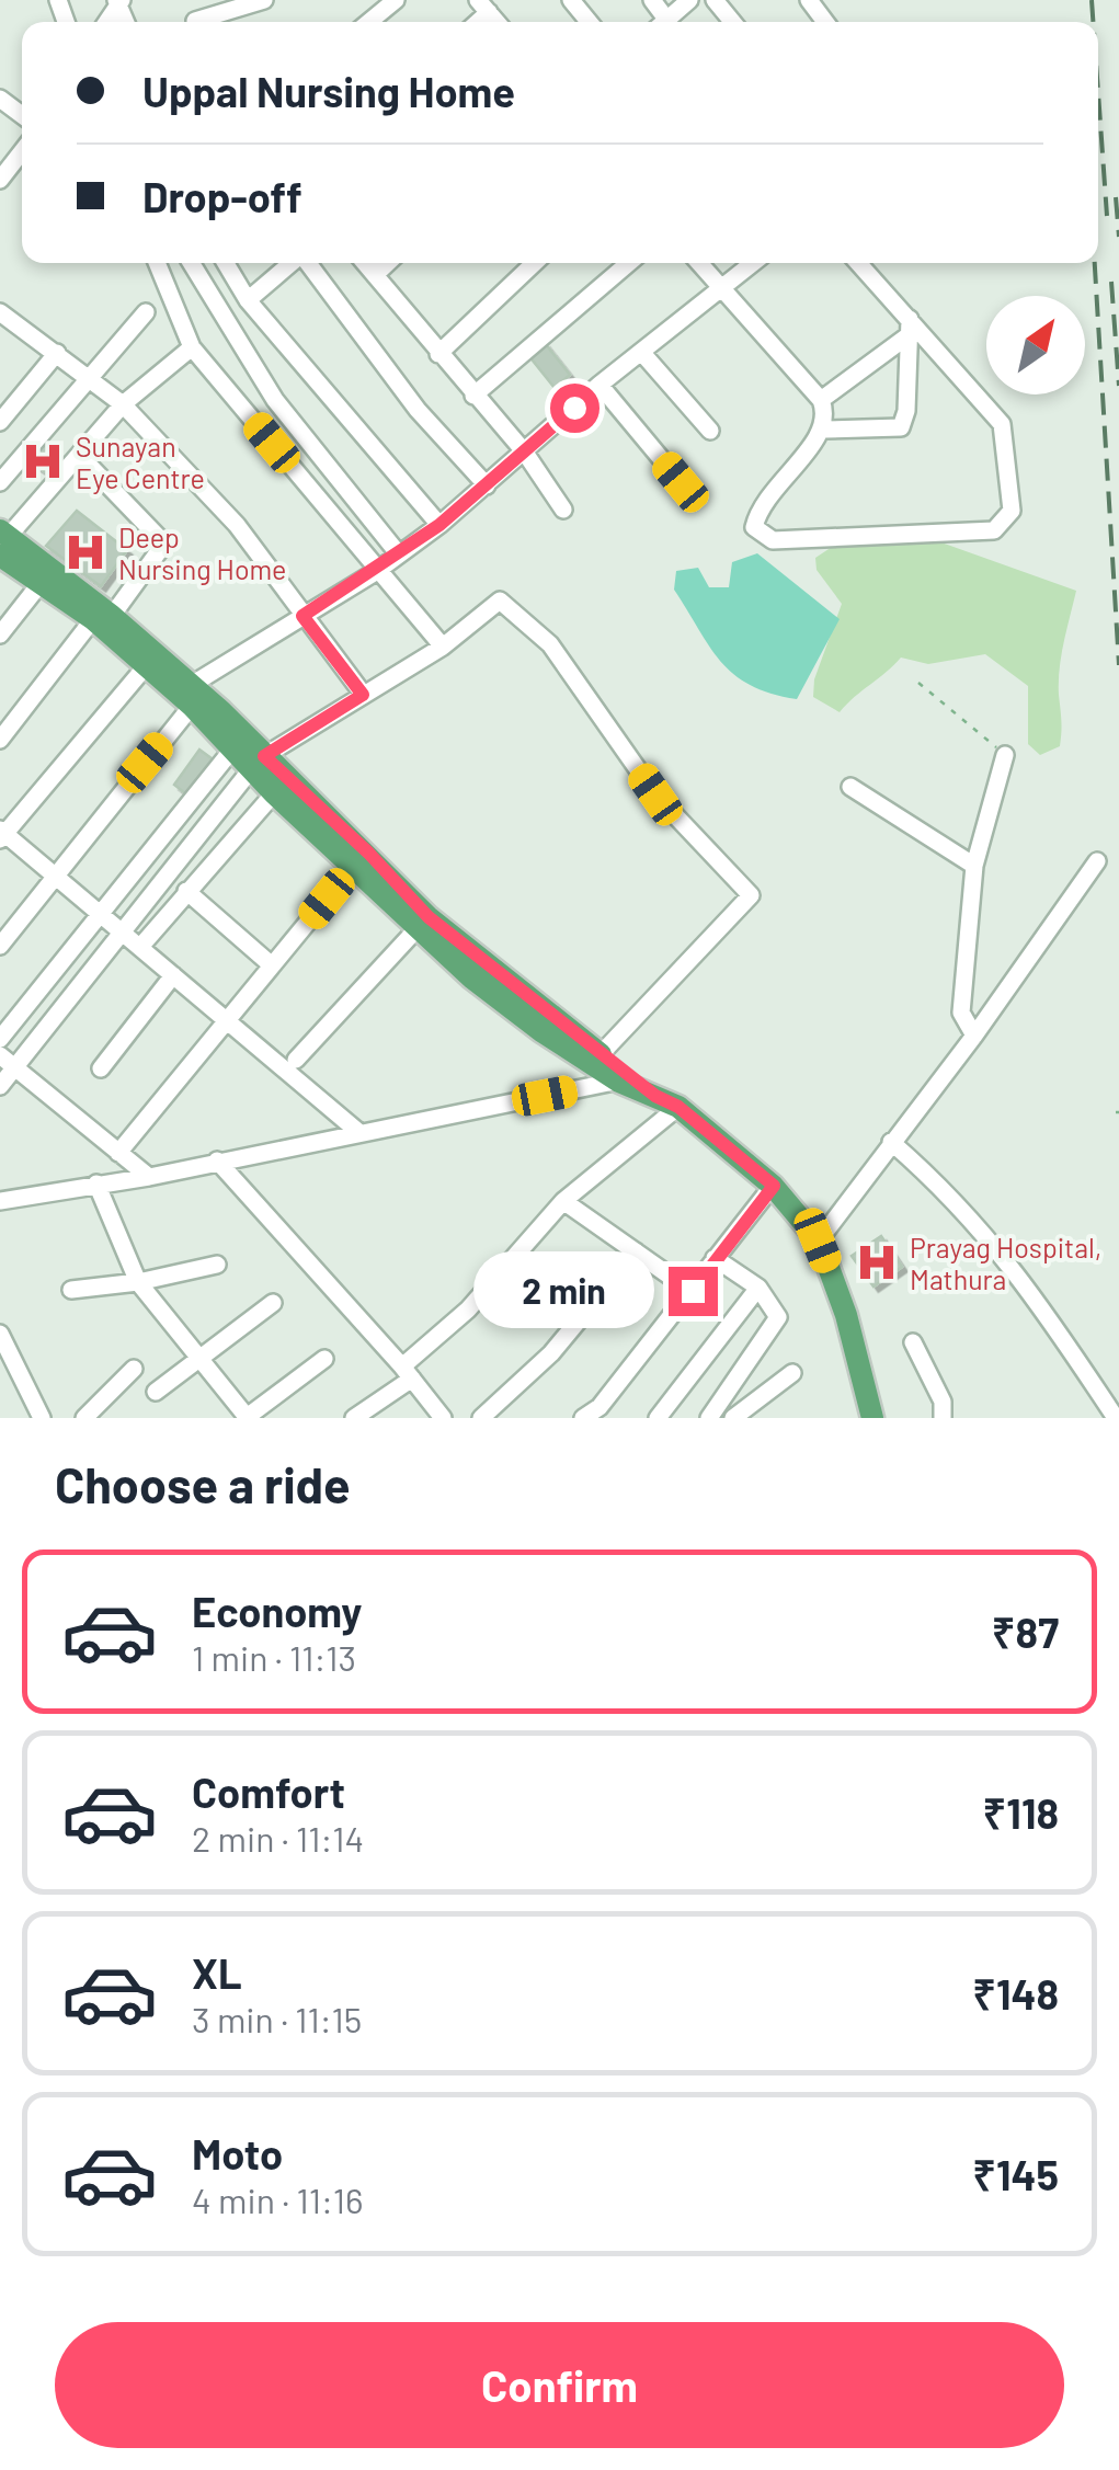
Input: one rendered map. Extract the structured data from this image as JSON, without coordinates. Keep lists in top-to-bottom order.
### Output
{
  "places": {
    "hospital": ["Sunayan Eye Centre", "Deep Nursing Home", "Prayag Hospital, Mathura"]
  },
  "north": "top right",
  "page": {
    "banner": ["Uppal Nursing Home", "Drop-off"],
    "bubble": "2 min",
    "heading": "Choose a ride",
    "list": [
      {
        "name": "Economy",
        "note": "1 min · 11:13",
        "value": "₹87"
      },
      {
        "name": "Comfort",
        "note": "2 min · 11:14",
        "value": "₹118"
      },
      {
        "name": "XL",
        "note": "3 min · 11:15",
        "value": "₹148"
      },
      {
        "name": "Moto",
        "note": "4 min · 11:16",
        "value": "₹145"
      }
    ],
    "buttons": "Confirm"
  }
}
